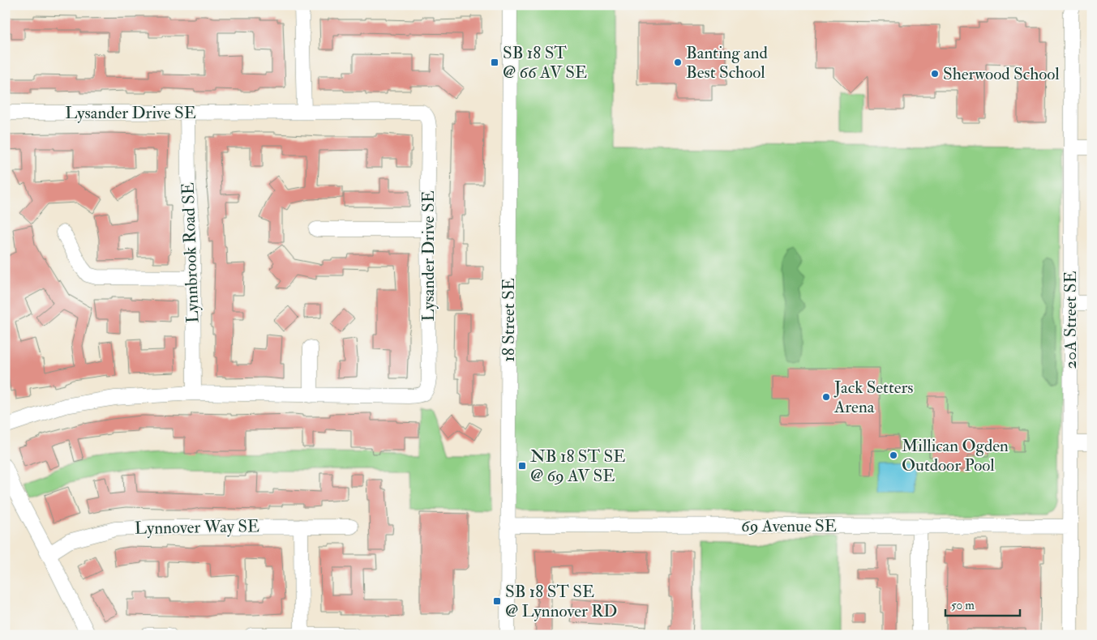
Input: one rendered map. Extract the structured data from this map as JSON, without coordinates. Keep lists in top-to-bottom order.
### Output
{
  "streets": {
    "street": [
      "Lysander Drive SE",
      "Lynnbrook Road SE",
      "18 Street SE",
      "20A Street SE",
      "69 Avenue SE",
      "Lynnover Way SE"
    ]
  },
  "crossings": [
    ["Lysander Drive SE", "Lynnbrook Road SE"],
    ["18 Street SE", "69 Avenue SE"],
    ["20A Street SE", "69 Avenue SE"]
  ],
  "places": {
    "transit": ["SB 18 ST @ 66 AV SE", "NB 18 ST SE @ 69 AV SE", "SB 18 ST SE @ Lynnover RD"],
    "other": [
      "Banting and Best School",
      "Sherwood School",
      "Jack Setters Arena",
      "Millican Ogden Outdoor Pool"
    ]
  },
  "scale_bar": "50 m"
}
